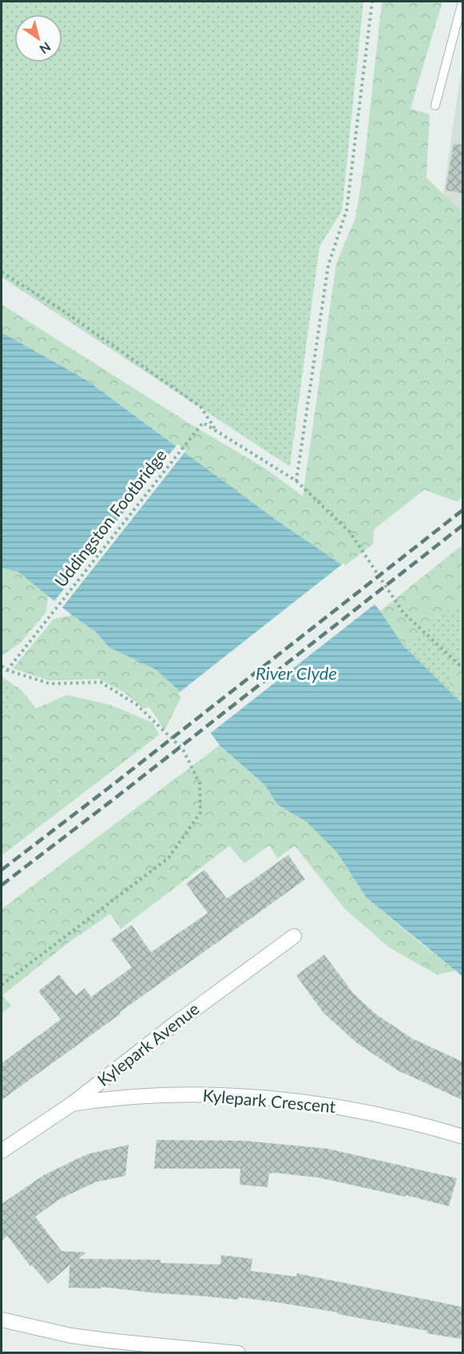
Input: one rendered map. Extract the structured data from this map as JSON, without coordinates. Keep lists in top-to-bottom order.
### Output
{
  "streets": {
    "street": ["Kylepark Avenue", "Kylepark Crescent"],
    "path": ["Uddingston Footbridge"]
  },
  "crossings": [
    ["Kylepark Avenue", "Kylepark Crescent"]
  ],
  "water": ["River Clyde"],
  "north": "bottom right"
}
